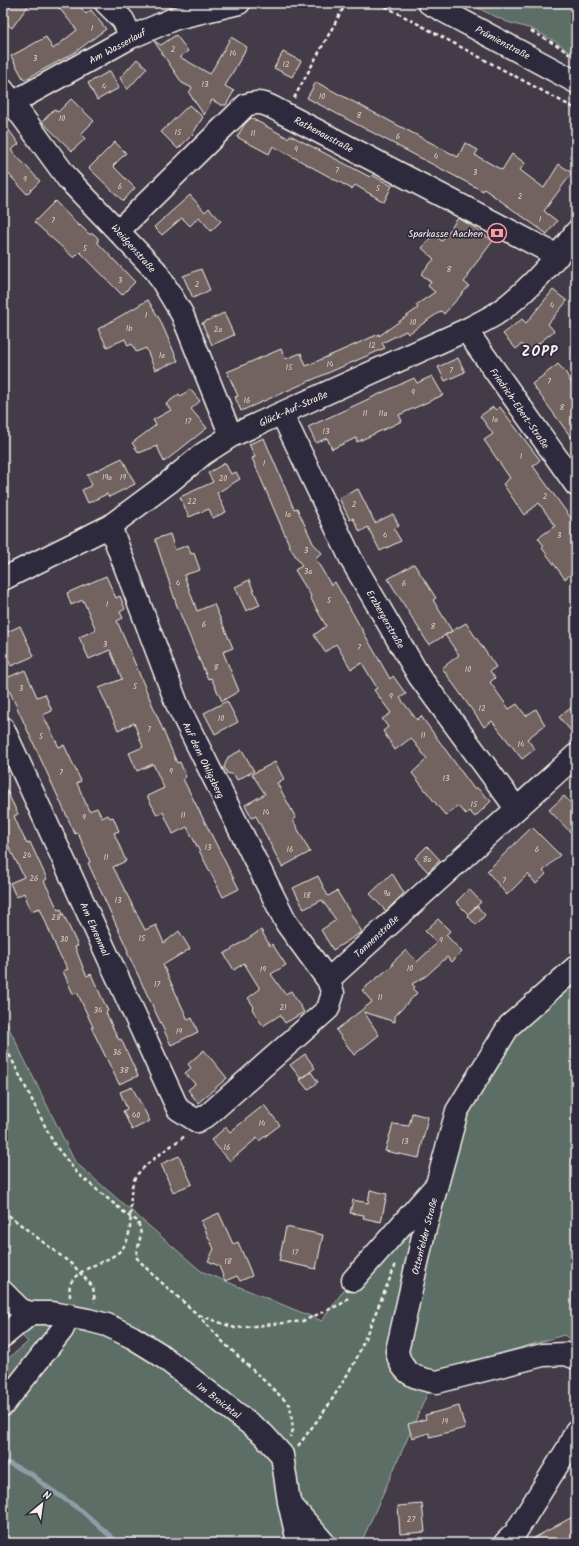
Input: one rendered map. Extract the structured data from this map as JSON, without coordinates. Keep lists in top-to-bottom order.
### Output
{
  "streets": {
    "street": [
      "Prämienstraße",
      "Am Wasserlauf",
      "Rathenaustraße",
      "Weidgenstraße",
      "Glück-Auf-Straße",
      "Friedrich-Ebert-Straße",
      "Erzbergerstraße",
      "Auf dem Ohligsberg",
      "Am Ehrenmal",
      "Tannenstraße",
      "Ottenfelder Straße",
      "Im Broichtal"
    ]
  },
  "crossings": [
    ["Am Wasserlauf", "Weidgenstraße"],
    ["Rathenaustraße", "Weidgenstraße"],
    ["Rathenaustraße", "Glück-Auf-Straße"],
    ["Weidgenstraße", "Glück-Auf-Straße"],
    ["Glück-Auf-Straße", "Friedrich-Ebert-Straße"],
    ["Glück-Auf-Straße", "Erzbergerstraße"],
    ["Glück-Auf-Straße", "Auf dem Ohligsberg"],
    ["Erzbergerstraße", "Tannenstraße"],
    ["Auf dem Ohligsberg", "Tannenstraße"]
  ],
  "districts": ["ZOPP"],
  "places": {
    "bank": ["Sparkasse Aachen"]
  },
  "house_numbers": [
    "1",
    "2",
    "14",
    "3",
    "12",
    "13",
    "4",
    "10",
    "8",
    "10",
    "15",
    "11",
    "6",
    "9",
    "4",
    "7",
    "3",
    "9",
    "6",
    "5",
    "2",
    "1",
    "7",
    "5",
    "8",
    "3",
    "2",
    "4",
    "1",
    "10",
    "1b",
    "2a",
    "12",
    "1a",
    "14",
    "15",
    "7",
    "7",
    "9",
    "16",
    "8",
    "11",
    "11a",
    "1a",
    "17",
    "13",
    "1",
    "1",
    "19a",
    "19",
    "20",
    "2",
    "22",
    "2",
    "1a",
    "4",
    "3",
    "3",
    "3a",
    "4",
    "6",
    "5",
    "1",
    "6",
    "8",
    "3",
    "7",
    "8",
    "10",
    "5",
    "3",
    "9",
    "12",
    "10",
    "7",
    "11",
    "5",
    "14",
    "9",
    "7",
    "13",
    "15",
    "14",
    "11",
    "9",
    "13",
    "16",
    "6",
    "24",
    "11",
    "8a",
    "26",
    "7",
    "9a",
    "18",
    "13",
    "28",
    "15",
    "30",
    "9",
    "10",
    "19",
    "17",
    "11",
    "21",
    "34",
    "19",
    "36",
    "38",
    "40",
    "14",
    "13",
    "16",
    "17",
    "18",
    "19",
    "27"
  ],
  "north": "top right"
}
